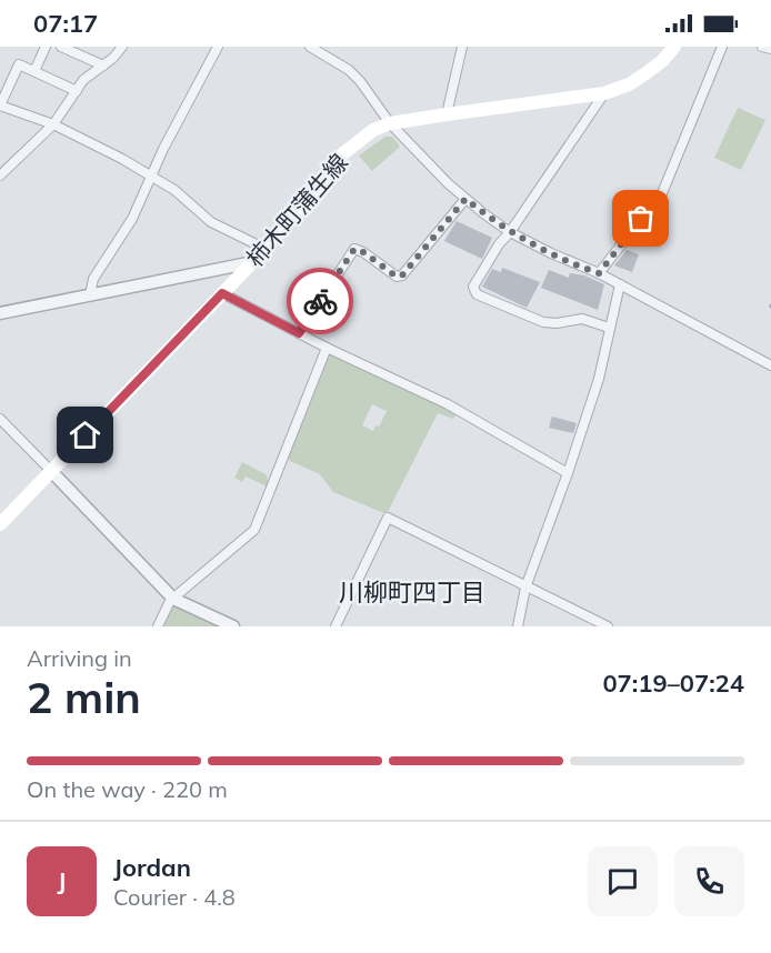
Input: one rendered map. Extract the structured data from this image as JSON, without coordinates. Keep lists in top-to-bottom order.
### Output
{
  "streets": {
    "main road": ["柿木町蒲生線"]
  },
  "districts": ["川柳町四丁目"],
  "page": {
    "status": "07:17",
    "heading": ["2 min", "Arriving in", "07:19–07:24"],
    "panel": ["Jordan", "Courier · 4.8"],
    "bar": "On the way · 220 m",
    "round": "J"
  }
}
